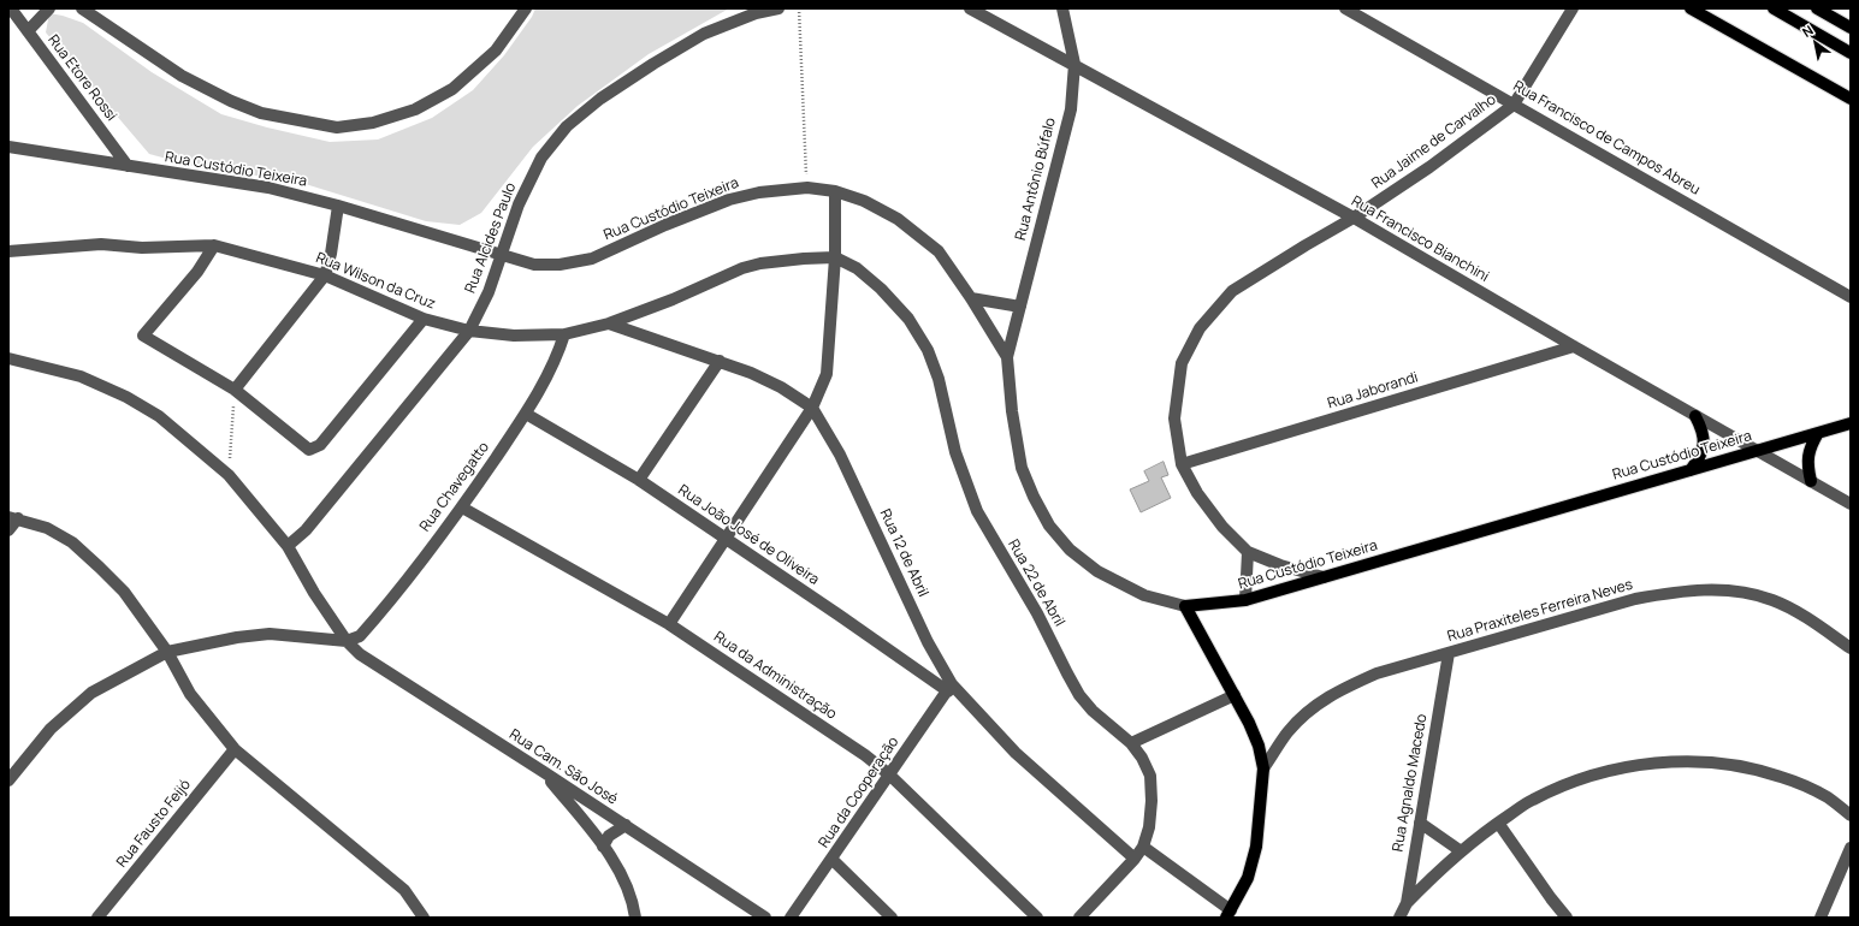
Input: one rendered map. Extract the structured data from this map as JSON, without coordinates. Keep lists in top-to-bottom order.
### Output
{
  "streets": {
    "main road": ["Rua Custódio Teixeira"],
    "street": [
      "Rua Etore Rossi",
      "Rua Francisco de Campos Abreu",
      "Rua Jaime de Carvalho",
      "Rua Antônio Búfalo",
      "Rua Alcides Paulo",
      "Rua Francisco Bianchini",
      "Rua Wilson da Cruz",
      "Rua Jaborandi",
      "Rua Chavegatto",
      "Rua João José de Oliveira",
      "Rua 12 de Abril",
      "Rua 22 de Abril",
      "Rua Praxiteles Ferreira Neves",
      "Rua da Administração",
      "Rua Cam. São José",
      "Rua Agnaldo Macedo",
      "Rua da Cooperação",
      "Rua Fausto Feijó"
    ]
  },
  "crossings": [
    ["Rua Etore Rossi", "Rua Custódio Teixeira"],
    ["Rua Francisco de Campos Abreu", "Rua Jaime de Carvalho"],
    ["Rua Jaime de Carvalho", "Rua Custódio Teixeira"],
    ["Rua Jaime de Carvalho", "Rua Francisco Bianchini"],
    ["Rua Jaime de Carvalho", "Rua Jaborandi"],
    ["Rua Custódio Teixeira", "Rua Antônio Búfalo"],
    ["Rua Custódio Teixeira", "Rua Alcides Paulo"],
    ["Rua Custódio Teixeira", "Rua Francisco Bianchini"],
    ["Rua Antônio Búfalo", "Rua Francisco Bianchini"],
    ["Rua Alcides Paulo", "Rua Wilson da Cruz"],
    ["Rua Alcides Paulo", "Rua Cam. São José"],
    ["Rua Francisco Bianchini", "Rua Jaborandi"],
    ["Rua Wilson da Cruz", "Rua Chavegatto"],
    ["Rua Wilson da Cruz", "Rua 12 de Abril"],
    ["Rua Wilson da Cruz", "Rua 22 de Abril"],
    ["Rua Chavegatto", "Rua João José de Oliveira"],
    ["Rua Chavegatto", "Rua da Administração"],
    ["Rua Chavegatto", "Rua Cam. São José"],
    ["Rua João José de Oliveira", "Rua 12 de Abril"],
    ["Rua João José de Oliveira", "Rua da Cooperação"],
    ["Rua 12 de Abril", "Rua 22 de Abril"],
    ["Rua 12 de Abril", "Rua da Cooperação"],
    ["Rua Praxiteles Ferreira Neves", "Rua Agnaldo Macedo"],
    ["Rua da Administração", "Rua da Cooperação"]
  ],
  "north": "top left"
}
